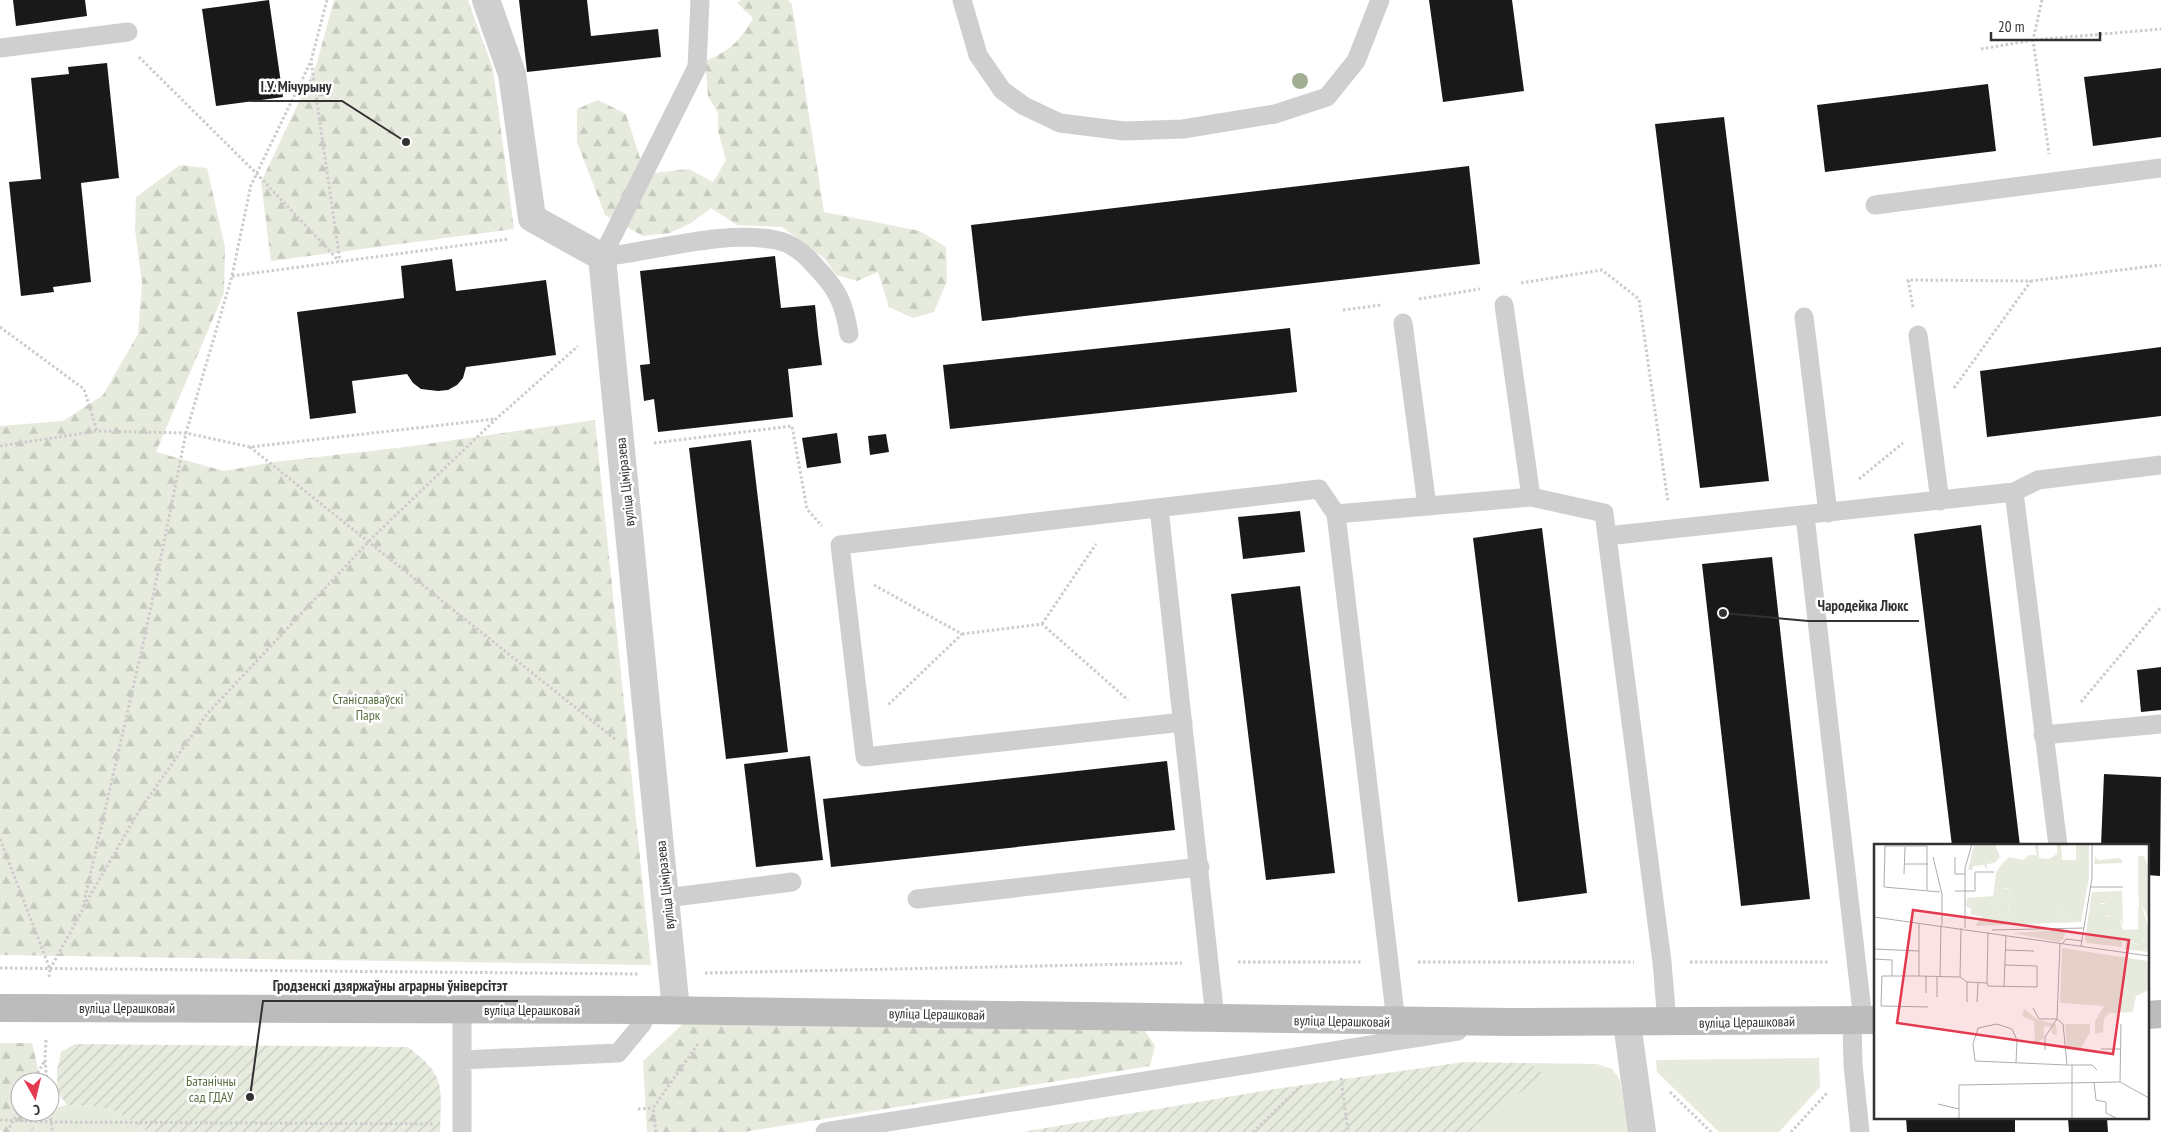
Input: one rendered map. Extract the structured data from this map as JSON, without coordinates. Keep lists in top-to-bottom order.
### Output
{
  "streets": {
    "street": ["вуліца Ціміразева", "вуліца Церашковай"]
  },
  "crossings": [
    ["вуліца Ціміразева", "вуліца Церашковай"]
  ],
  "parks": ["Станіславаўскі Парк", "Батанічны сад ГДАУ"],
  "places": ["І.У. Мічурыну", "Чародейка Люкс", "Гродзенскі дзяржаўны аграрны ўніверсітэт"],
  "scale_bar": "20 m",
  "north": "bottom"
}
